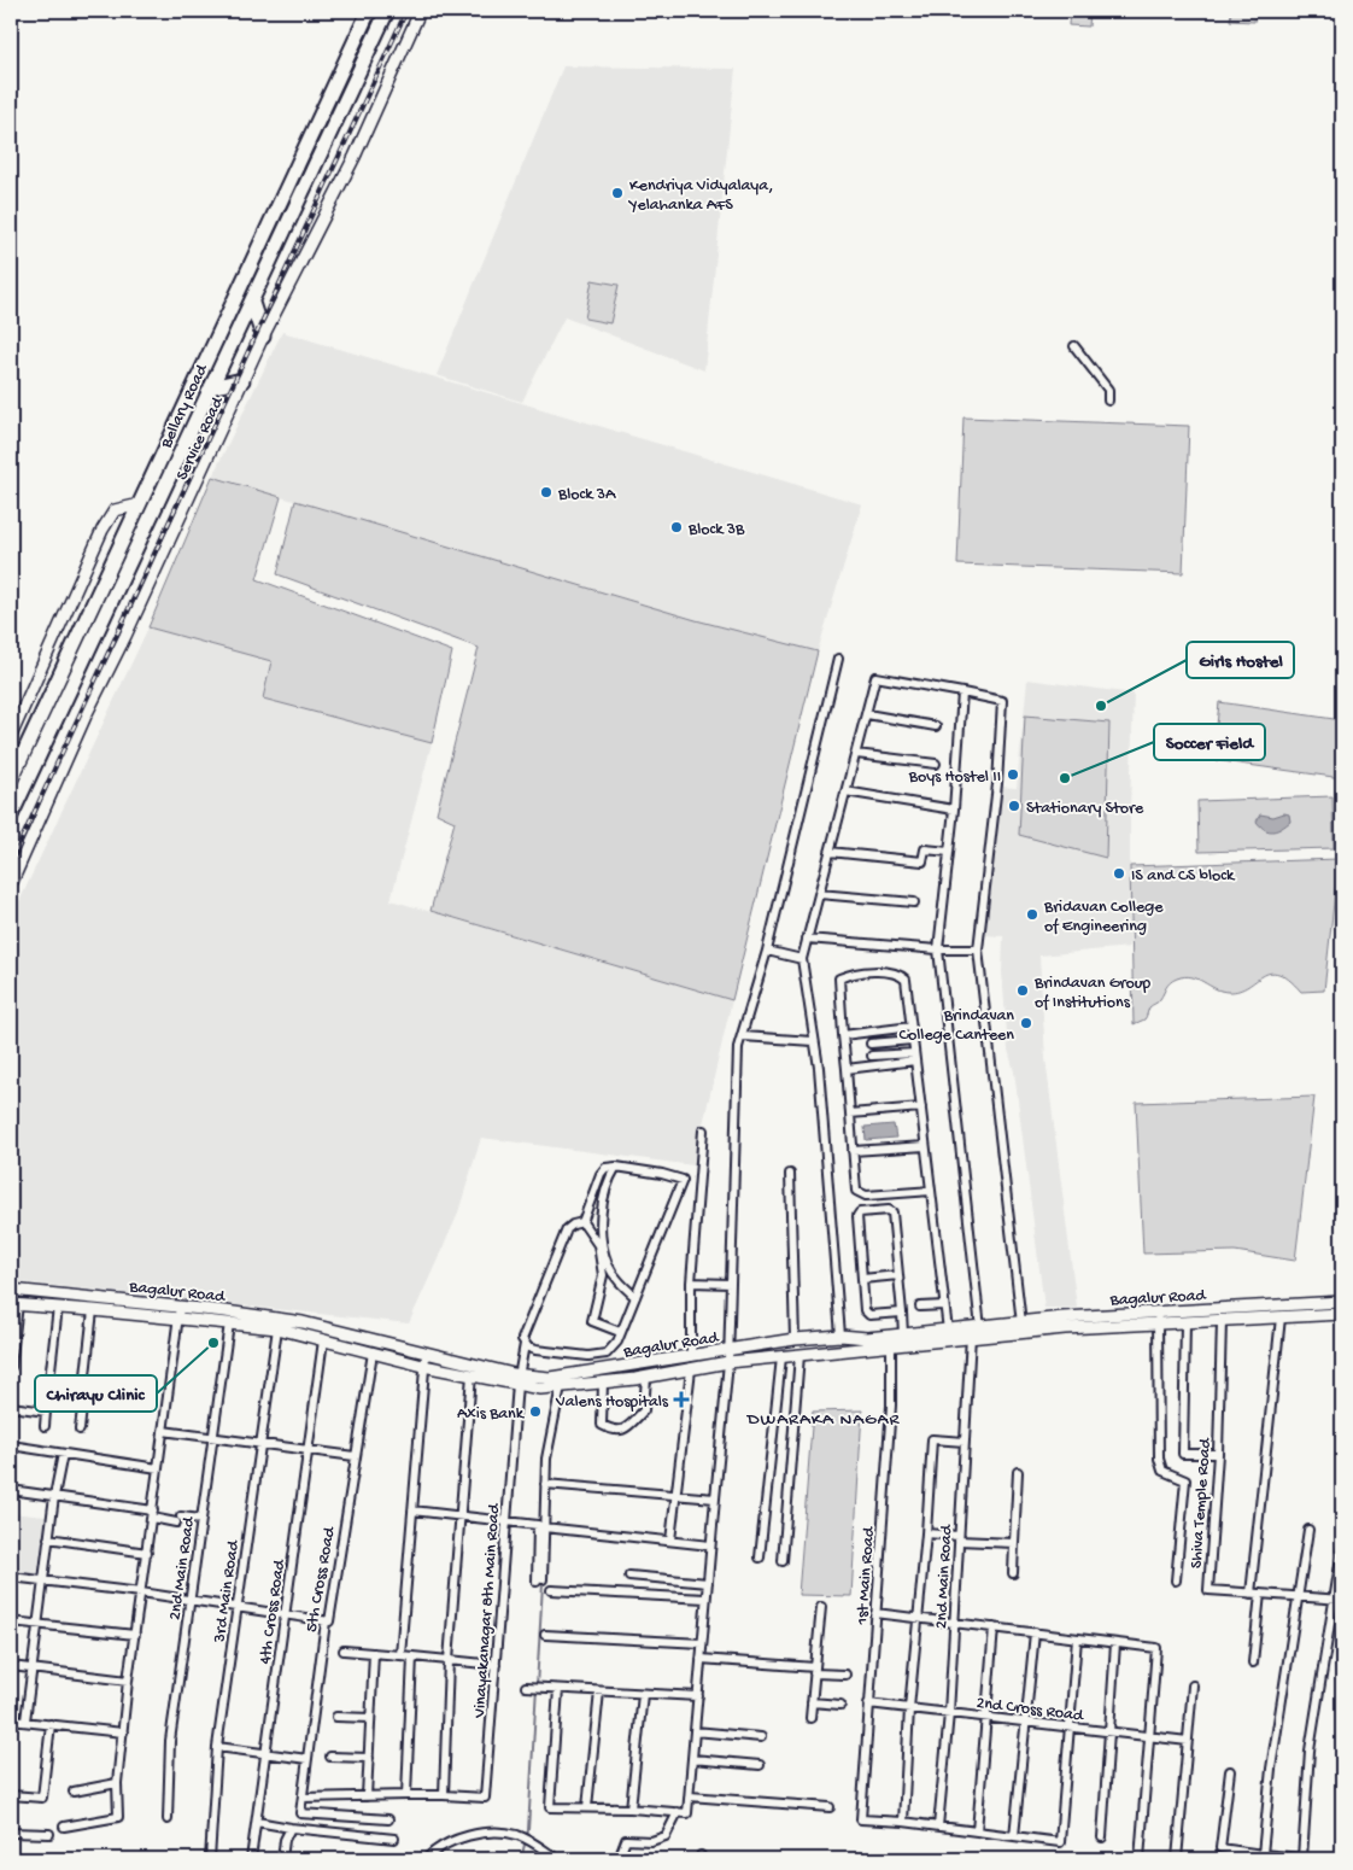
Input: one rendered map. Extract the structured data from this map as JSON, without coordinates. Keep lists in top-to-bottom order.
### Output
{
  "streets": {
    "highway": ["Bellary Road"],
    "main road": ["Service Road", "Bagalur Road"],
    "street": [
      "Shiva Temple Road",
      "2nd Main Road",
      "1st Main Road",
      "5th Cross Road",
      "3rd Main Road",
      "Vinayakanagar 8th Main Road",
      "4th Cross Road",
      "2nd Cross Road"
    ]
  },
  "crossings": [
    ["Bagalur Road", "Shiva Temple Road"],
    ["Bagalur Road", "2nd Main Road"],
    ["Bagalur Road", "1st Main Road"],
    ["Bagalur Road", "5th Cross Road"],
    ["Bagalur Road", "3rd Main Road"],
    ["Bagalur Road", "Vinayakanagar 8th Main Road"],
    ["Bagalur Road", "4th Cross Road"],
    ["2nd Main Road", "2nd Cross Road"],
    ["1st Main Road", "2nd Cross Road"]
  ],
  "districts": ["DWARAKA NAGAR"],
  "places": {
    "other": [
      "Kendriya Vidyalaya, Yelahanka AFS",
      "Block 3A",
      "Block 3B",
      "Girls Hostel",
      "Boys Hostel II",
      "Soccer Field",
      "Stationary Store",
      "IS and CS block",
      "Bridavan College of Engineering",
      "Brindavan Group of Institutions",
      "Brindavan College Canteen",
      "Chirayu Clinic",
      "Axis Bank"
    ],
    "health": ["Valens Hospitals"]
  }
}
